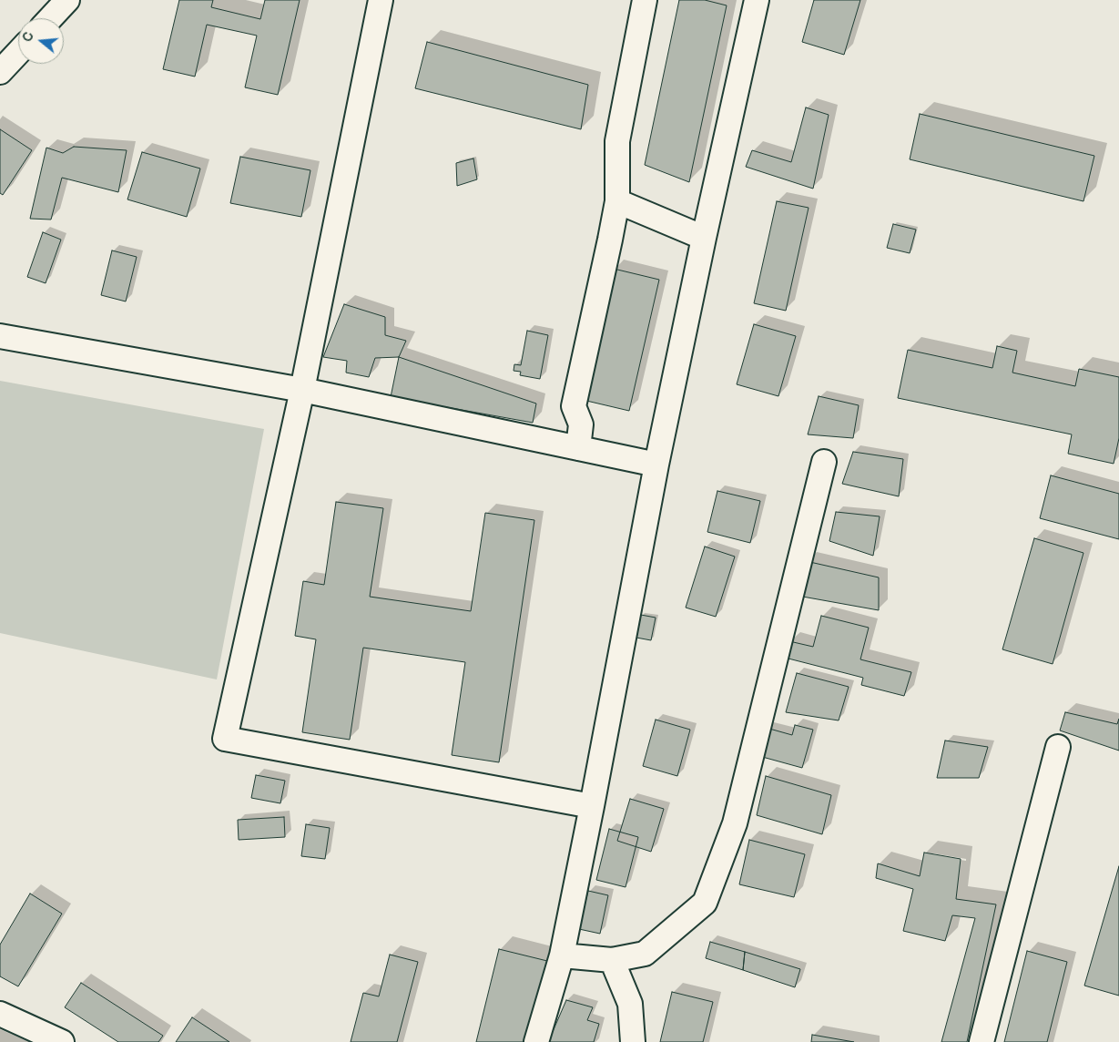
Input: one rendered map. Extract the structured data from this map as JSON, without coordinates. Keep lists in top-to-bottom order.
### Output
{
  "north": "left"
}
